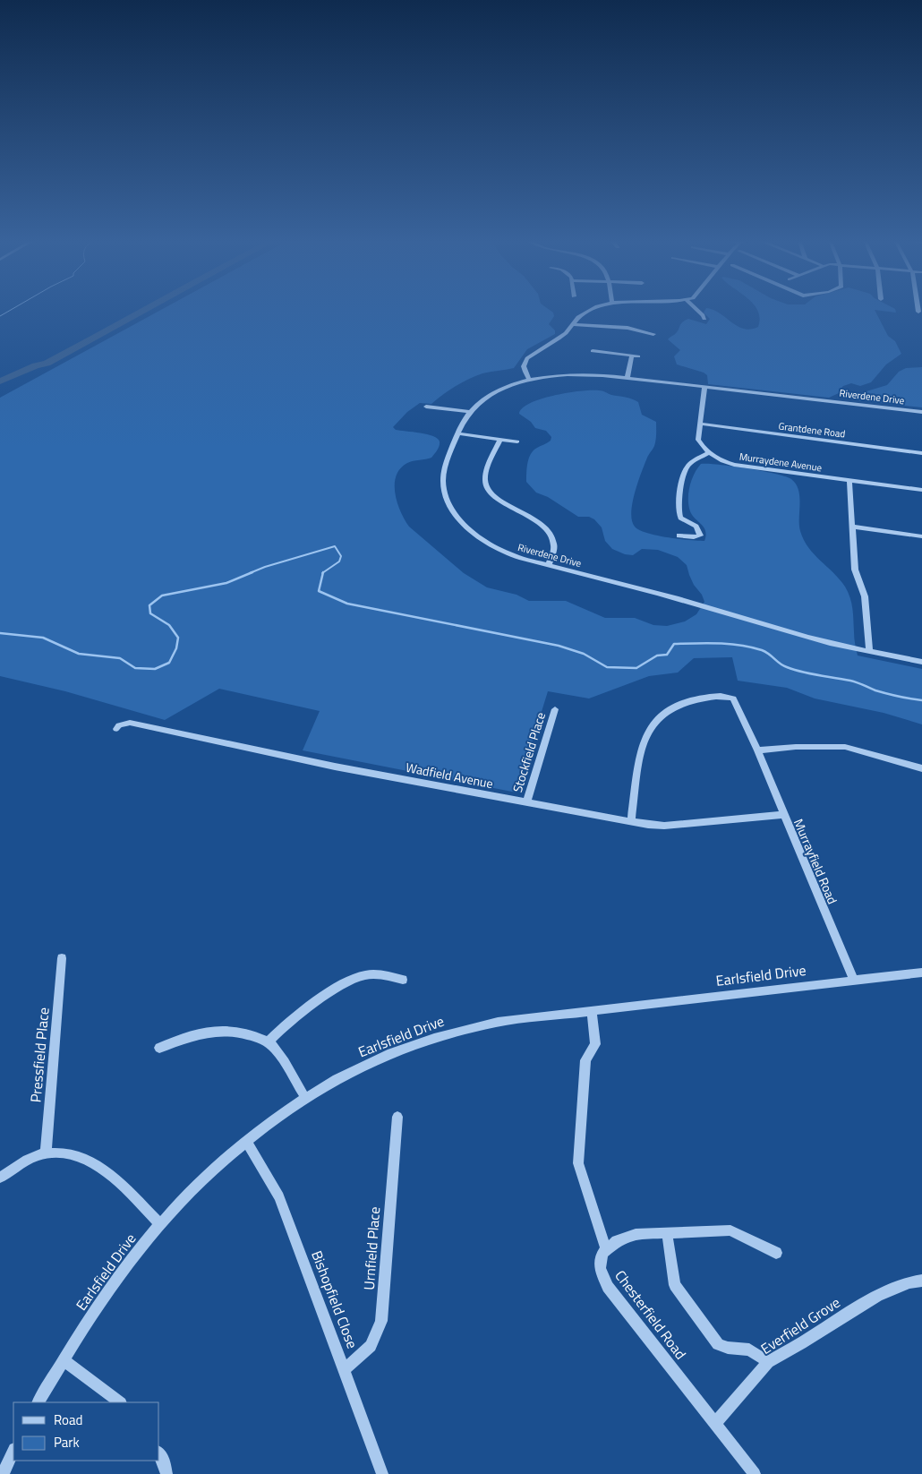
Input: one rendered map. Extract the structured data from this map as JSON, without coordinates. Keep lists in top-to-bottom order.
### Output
{
  "streets": {
    "street": [
      "Riverdene Drive",
      "Grantdene Road",
      "Murraydene Avenue",
      "Stockfield Place",
      "Wadfield Avenue",
      "Murrayfield Road",
      "Earlsfield Drive",
      "Pressfield Place",
      "Urnfield Place",
      "Bishopfield Close",
      "Chesterfield Road",
      "Everfield Grove"
    ]
  },
  "crossings": [
    ["Stockfield Place", "Wadfield Avenue"],
    ["Wadfield Avenue", "Murrayfield Road"],
    ["Murrayfield Road", "Earlsfield Drive"],
    ["Earlsfield Drive", "Bishopfield Close"],
    ["Urnfield Place", "Bishopfield Close"],
    ["Chesterfield Road", "Everfield Grove"]
  ],
  "legend": ["Road", "Park"]
}
